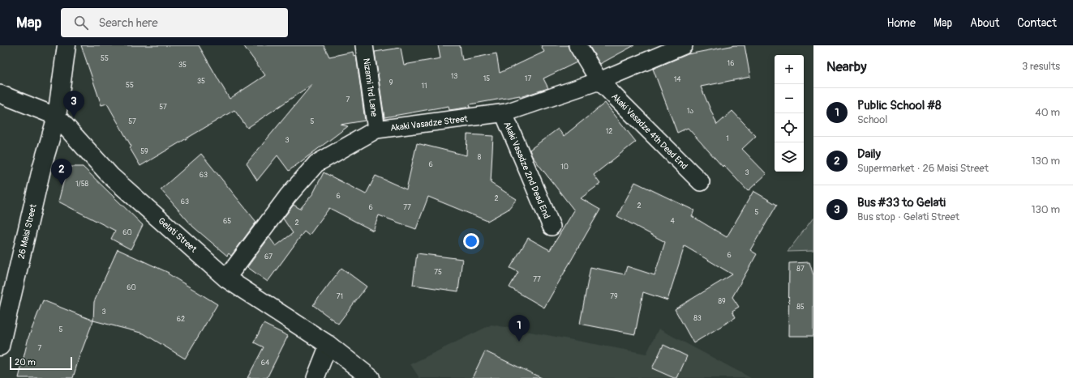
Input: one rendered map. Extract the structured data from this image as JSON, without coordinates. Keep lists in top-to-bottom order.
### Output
{
  "streets": {
    "main road": ["26 Maisi Street", "Gelati Street"],
    "street": [
      "Nizami 1rd Lane",
      "Akaki Vasadze Street",
      "Akaki Vasadze 4th Dead End",
      "Akaki Vasadze 2nd Dead End"
    ]
  },
  "crossings": [
    ["Nizami 1rd Lane", "Akaki Vasadze Street"],
    ["Akaki Vasadze Street", "Akaki Vasadze 4th Dead End"],
    ["Akaki Vasadze Street", "Akaki Vasadze 2nd Dead End"],
    ["Akaki Vasadze Street", "Gelati Street"],
    ["26 Maisi Street", "Gelati Street"]
  ],
  "house_numbers": [
    "55",
    "16",
    "35",
    "13",
    "15",
    "17",
    "14",
    "35",
    "9",
    "55",
    "11",
    "7",
    "57",
    "1ა",
    "57",
    "5",
    "12",
    "1",
    "3",
    "59",
    "8",
    "6",
    "10",
    "3",
    "63",
    "1/58",
    "6",
    "2",
    "63",
    "2",
    "6",
    "77",
    "5",
    "65",
    "4",
    "2",
    "60",
    "6",
    "67",
    "87",
    "75",
    "77",
    "60",
    "71",
    "79",
    "89",
    "85",
    "3",
    "83",
    "62",
    "5",
    "7",
    "64"
  ],
  "scale_bar": "20 m",
  "page": {
    "header": "Map",
    "search": "Search here",
    "nav": [
      "Home",
      "Map",
      "About",
      "Contact"
    ],
    "heading": ["Nearby", "3 results"],
    "map_buttons": ["+", "−"],
    "list": [
      {
        "mark": "1",
        "name": "Public School #8",
        "note": "School",
        "value": "40 m"
      },
      {
        "mark": "2",
        "name": "Daily",
        "note": "Supermarket · 26 Maisi Street",
        "value": "130 m"
      },
      {
        "mark": "3",
        "name": "Bus #33 to Gelati",
        "note": "Bus stop · Gelati Street",
        "value": "130 m"
      }
    ],
    "pins": ["3", "2", "1"],
    "scale": "20 m"
  }
}
